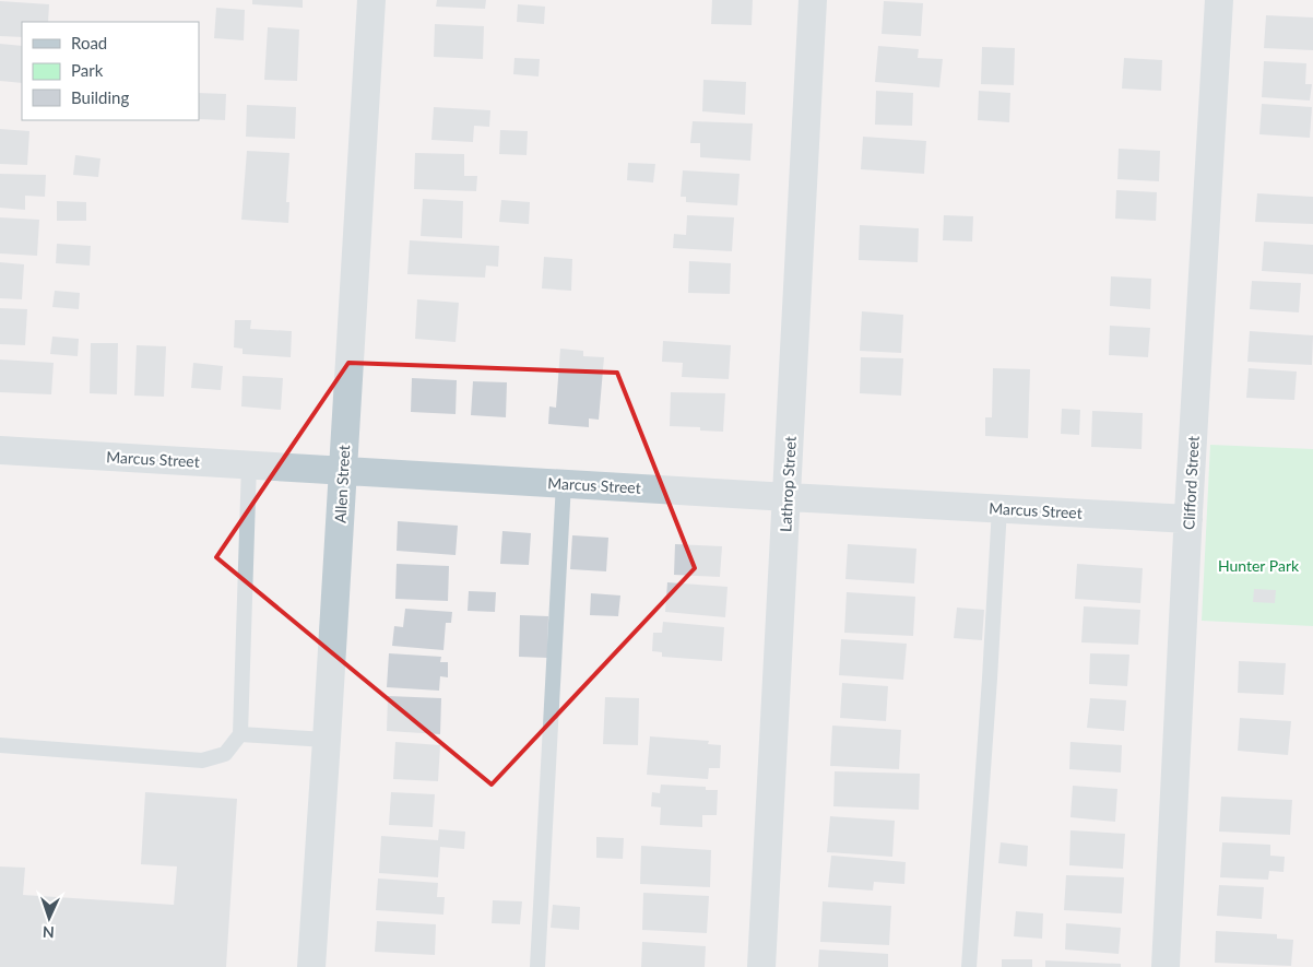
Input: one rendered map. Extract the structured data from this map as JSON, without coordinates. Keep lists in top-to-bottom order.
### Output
{
  "streets": {
    "street": [
      "Marcus Street",
      "Clifford Street",
      "Allen Street",
      "Lathrop Street"
    ]
  },
  "crossings": [
    ["Marcus Street", "Clifford Street"],
    ["Marcus Street", "Allen Street"],
    ["Marcus Street", "Lathrop Street"]
  ],
  "parks": ["Hunter Park"],
  "legend": ["Road", "Park", "Building"],
  "north": "bottom"
}
